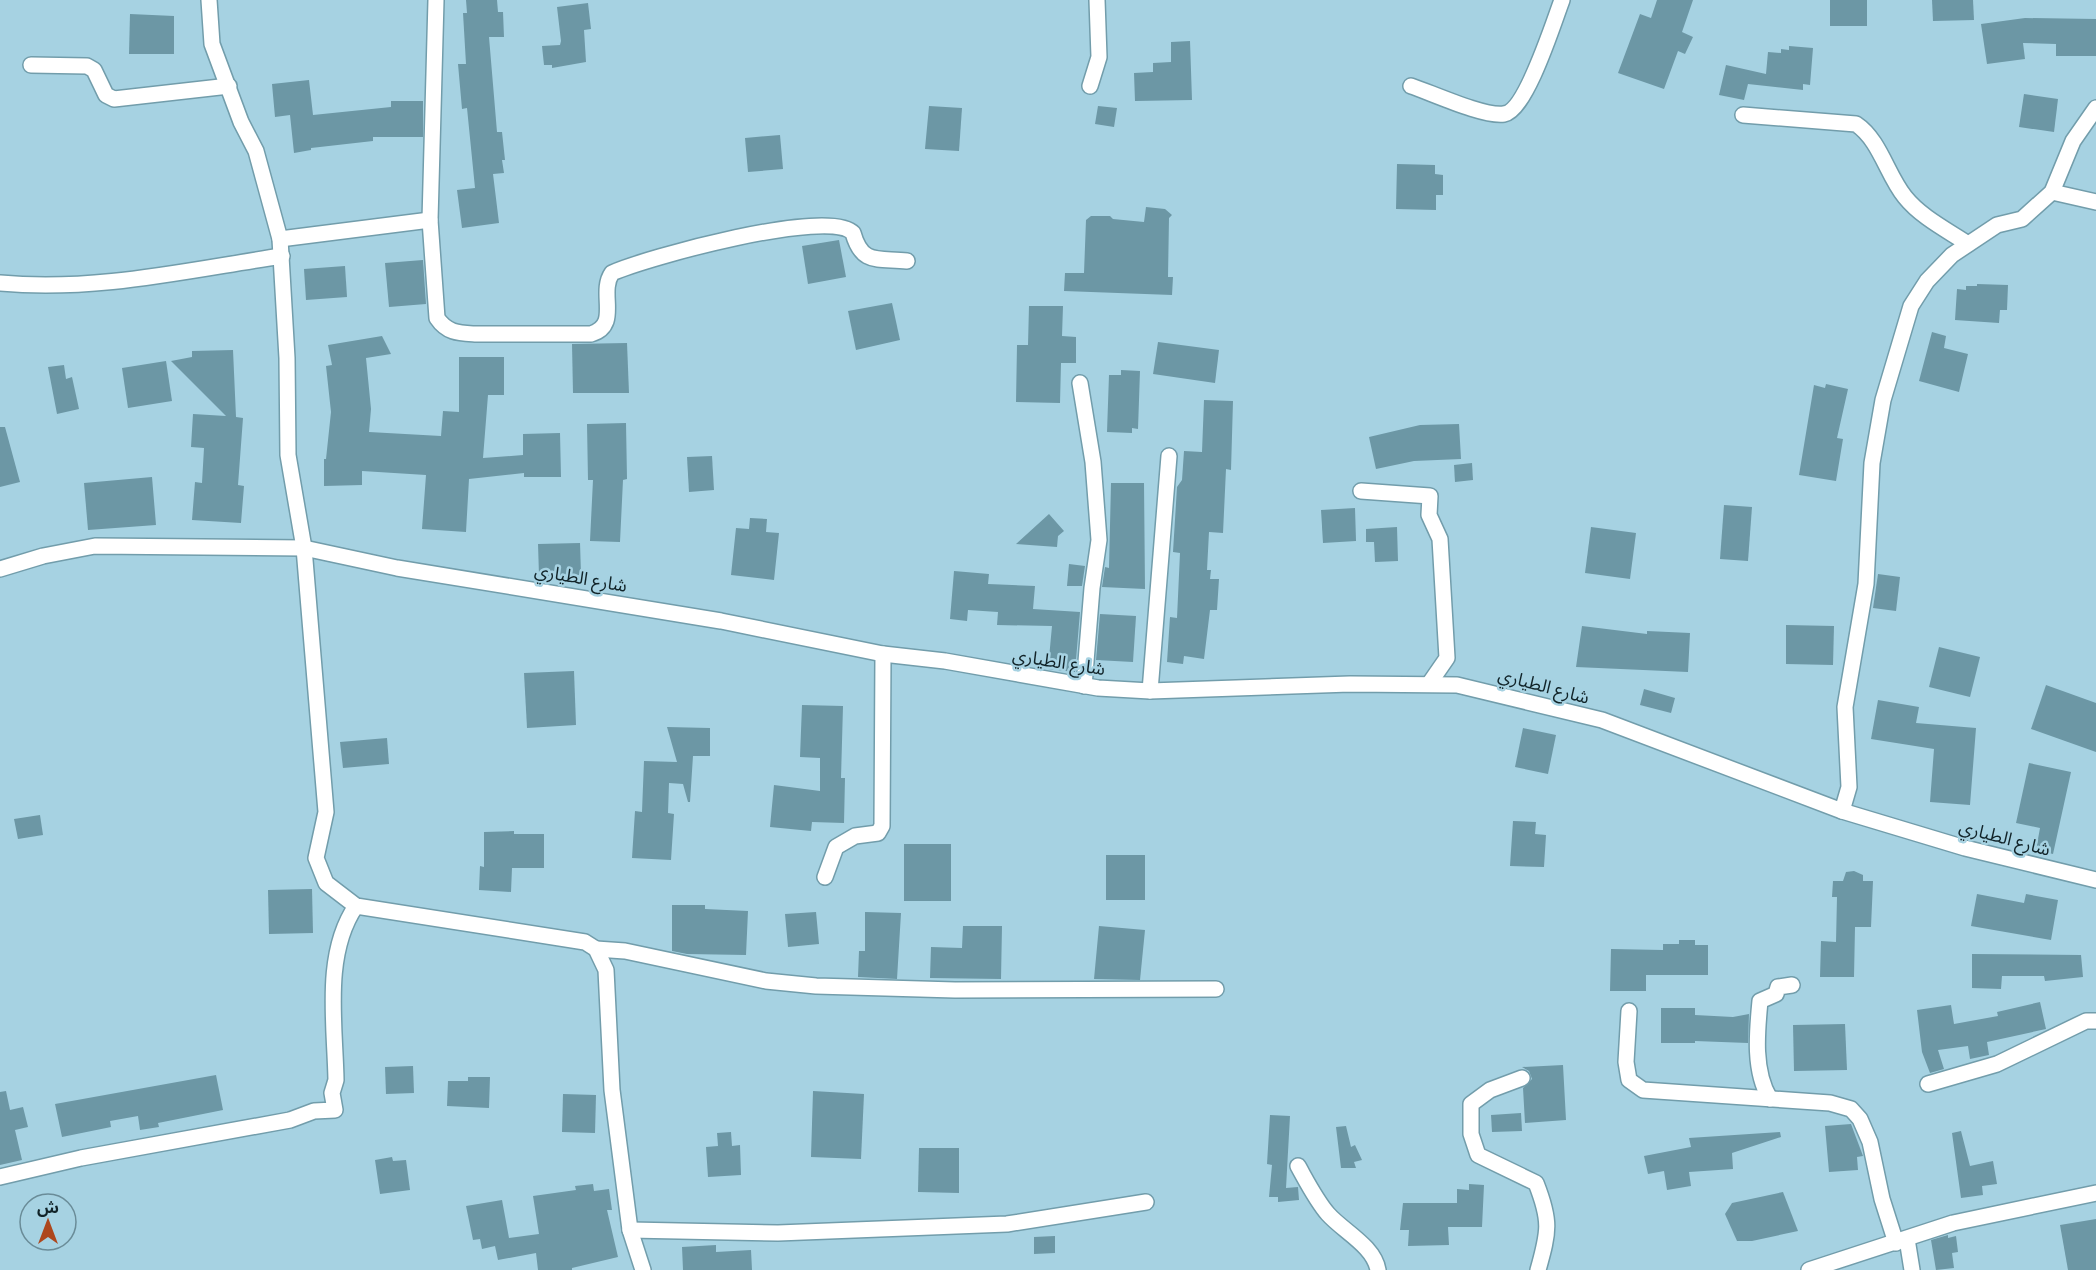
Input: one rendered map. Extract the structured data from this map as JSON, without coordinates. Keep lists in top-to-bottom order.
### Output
{
  "streets": {
    "street": ["شارع الطياري"]
  },
  "north": "top"
}
